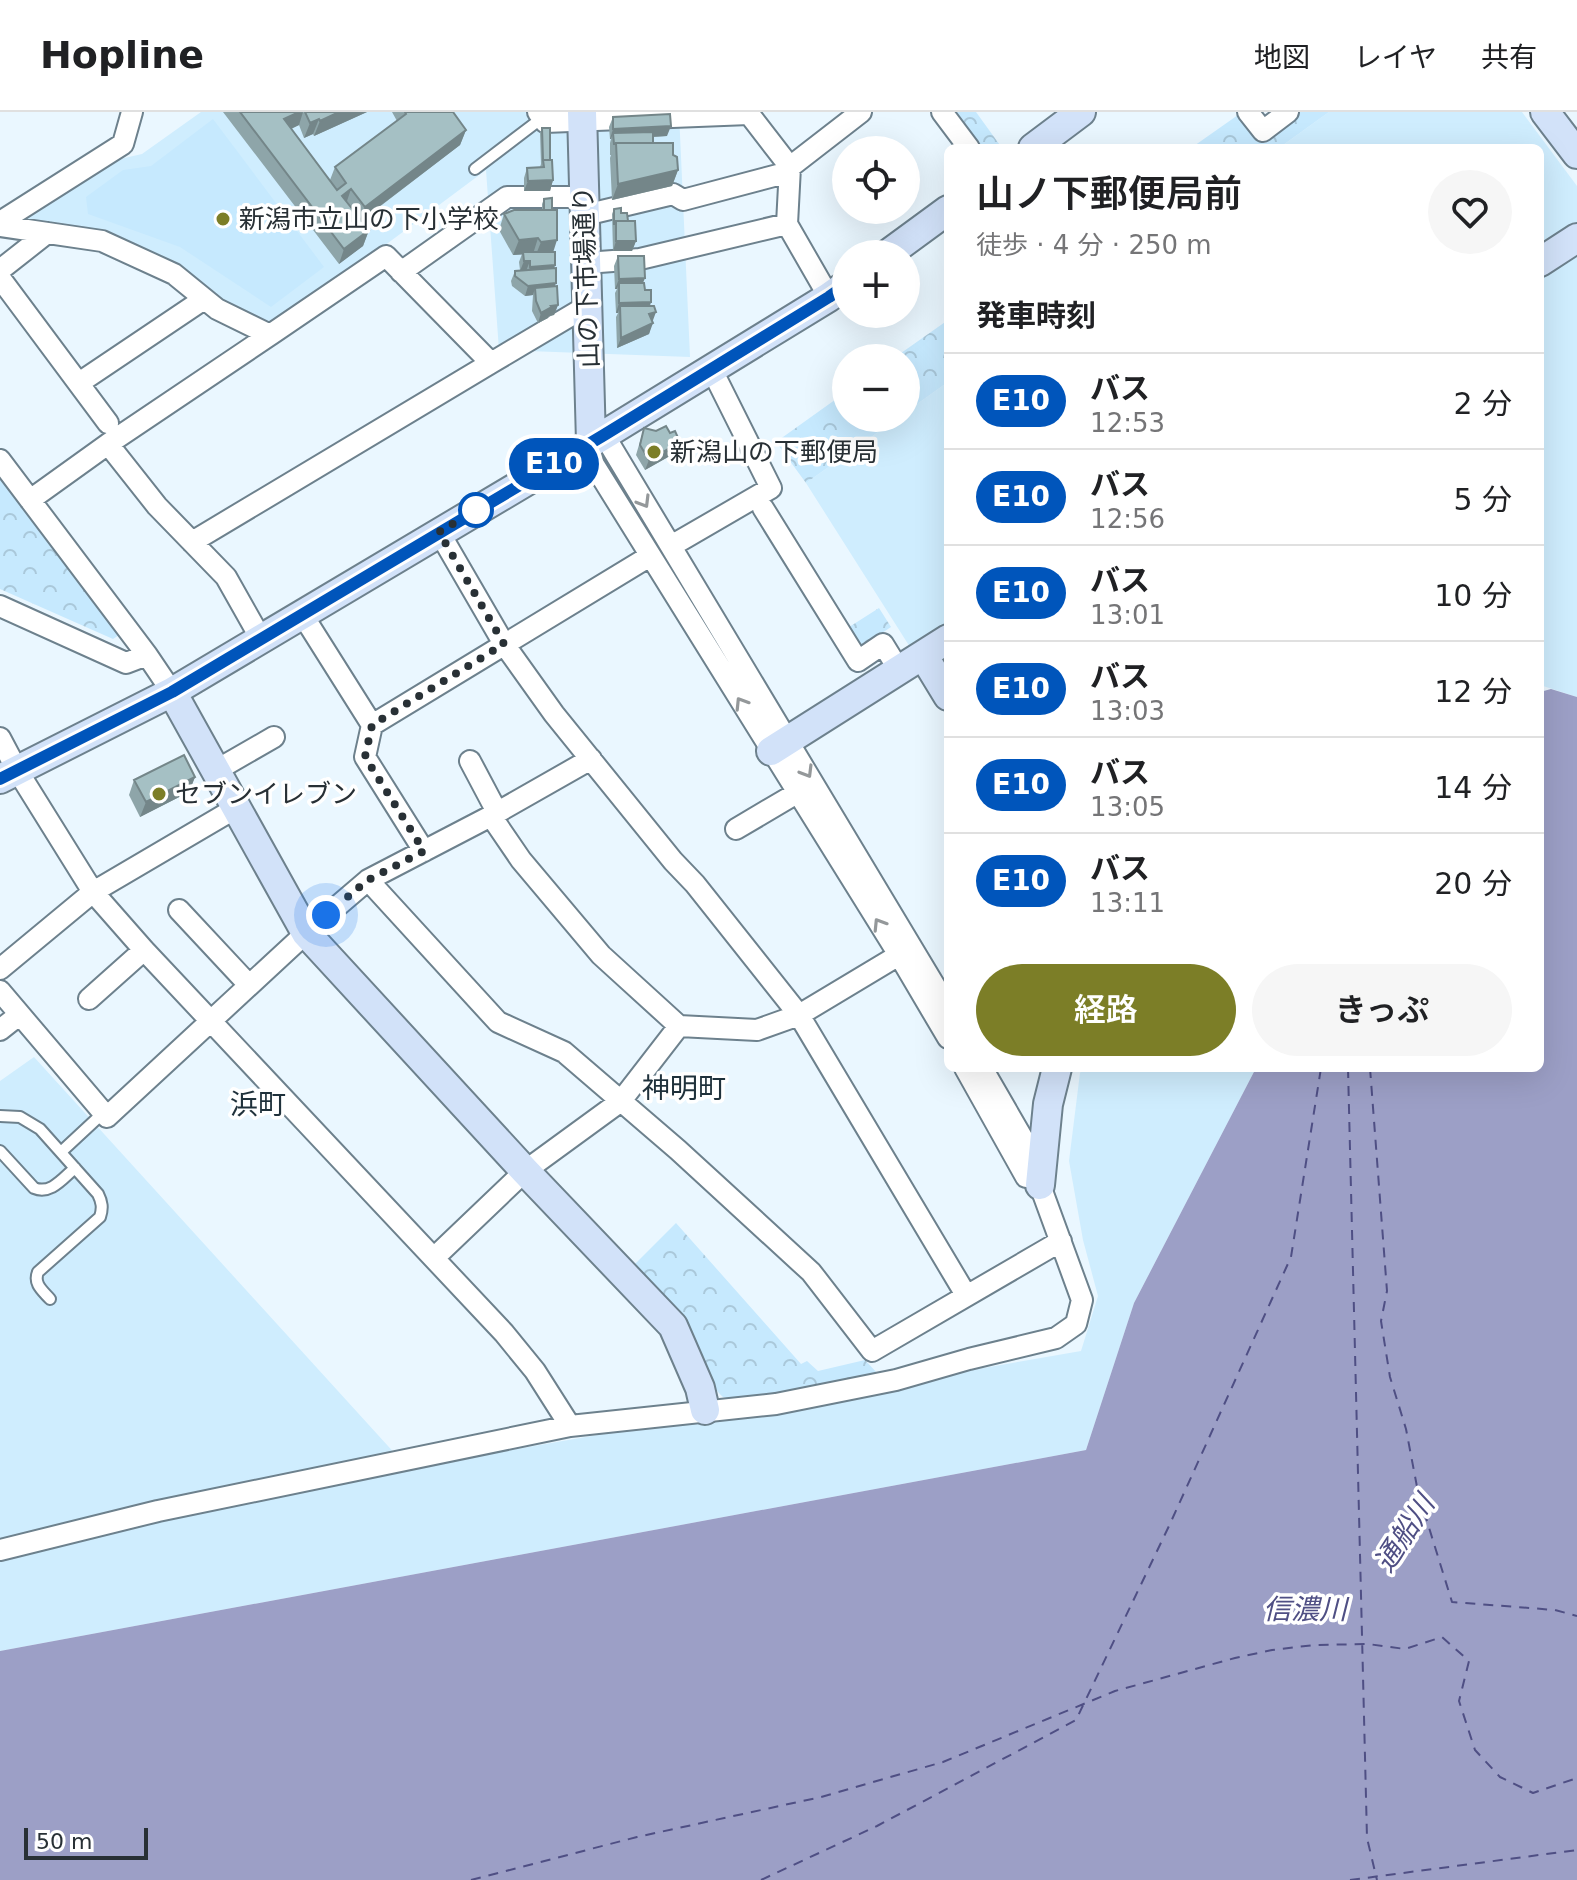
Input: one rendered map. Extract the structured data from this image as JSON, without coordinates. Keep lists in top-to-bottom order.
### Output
{
  "streets": {
    "street": ["山の下市場通り"]
  },
  "districts": ["神明町", "浜町"],
  "water": ["通船川", "信濃川"],
  "places": ["新潟市立山の下小学校", "新潟山の下郵便局", "セブンイレブン"],
  "lines": ["bus line E10"],
  "scale_bar": "50 m",
  "page": {
    "header": "Hopline",
    "nav": ["地図", "レイヤ", "共有"],
    "on_map": "E10",
    "map_buttons": ["+", "−"],
    "heading": [
      ["山ノ下郵便局前", "徒歩 · 4 分 · 250 m"],
      "発車時刻"
    ],
    "list": [
      {
        "mark": "E10",
        "name": "バス",
        "note": "12:53",
        "value": "2 分"
      },
      {
        "mark": "E10",
        "name": "バス",
        "note": "12:56",
        "value": "5 分"
      },
      {
        "mark": "E10",
        "name": "バス",
        "note": "13:01",
        "value": "10 分"
      },
      {
        "mark": "E10",
        "name": "バス",
        "note": "13:03",
        "value": "12 分"
      },
      {
        "mark": "E10",
        "name": "バス",
        "note": "13:05",
        "value": "14 分"
      },
      {
        "mark": "E10",
        "name": "バス",
        "note": "13:11",
        "value": "20 分"
      }
    ],
    "buttons": ["経路", "きっぷ"],
    "scale": "50 m"
  }
}
